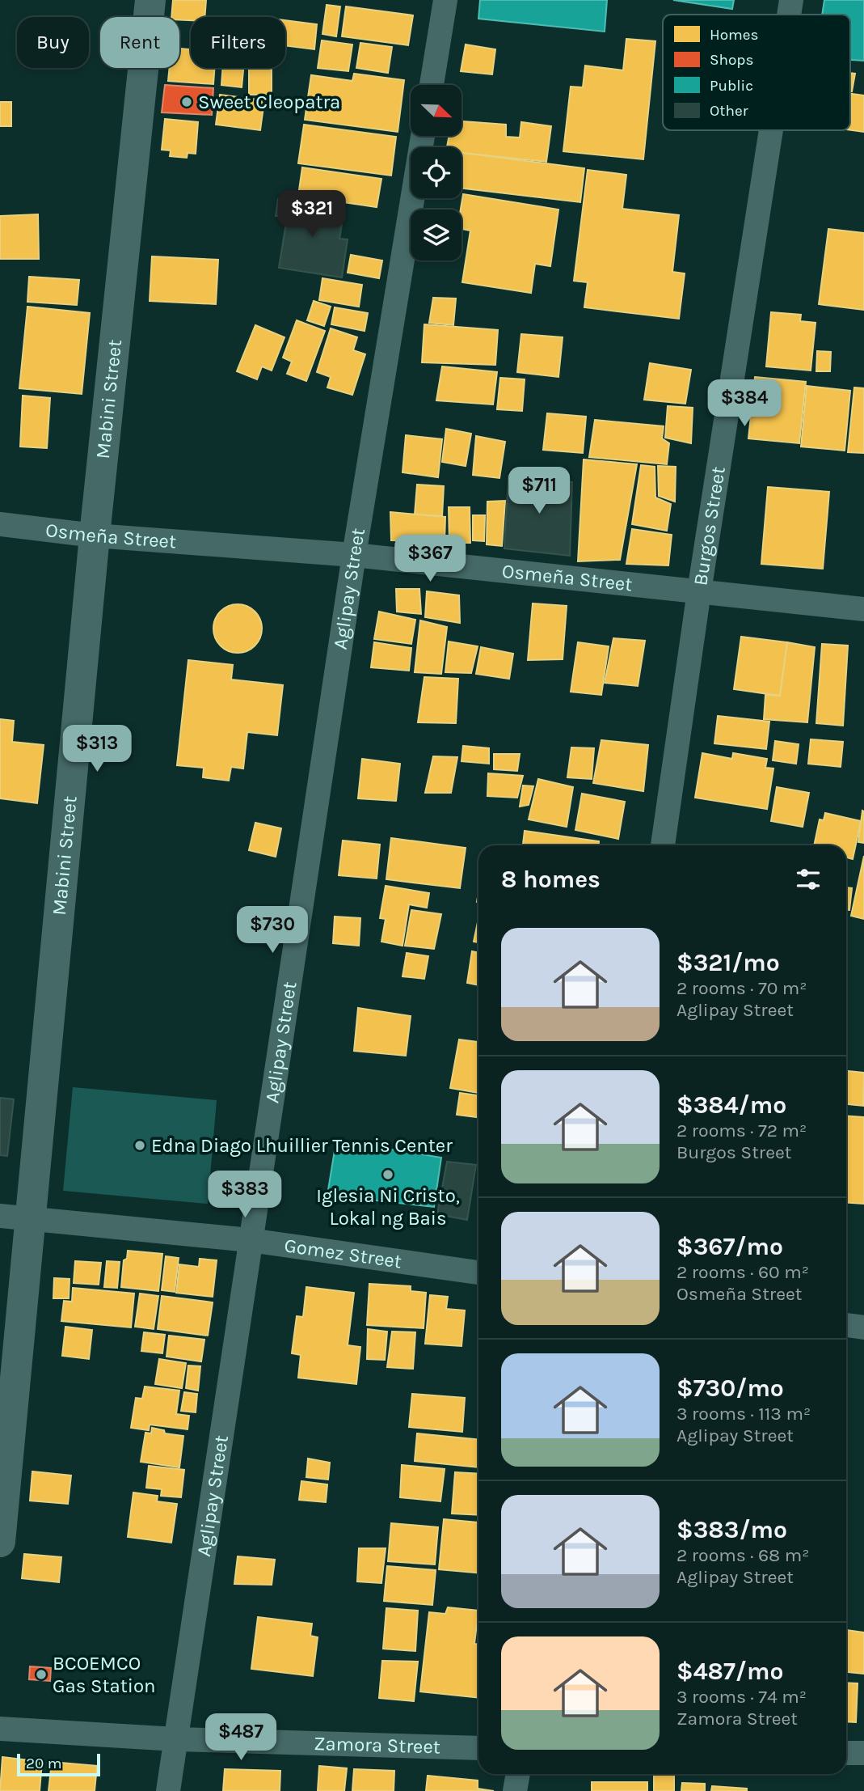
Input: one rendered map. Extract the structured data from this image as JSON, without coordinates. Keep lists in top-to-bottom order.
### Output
{
  "streets": {
    "street": [
      "Mabini Street",
      "Burgos Street",
      "Osmeña Street",
      "Aglipay Street",
      "Gomez Street",
      "Zamora Street"
    ]
  },
  "crossings": [
    ["Mabini Street", "Osmeña Street"],
    ["Mabini Street", "Gomez Street"],
    ["Burgos Street", "Osmeña Street"],
    ["Osmeña Street", "Aglipay Street"],
    ["Aglipay Street", "Gomez Street"],
    ["Aglipay Street", "Zamora Street"]
  ],
  "places": [
    "Sweet Cleopatra",
    "Edna Diago Lhuillier Tennis Center",
    "Iglesia Ni Cristo, Lokal ng Bais",
    "BCOEMCO Gas Station"
  ],
  "legend": [
    "Homes",
    "Shops",
    "Public",
    "Other"
  ],
  "scale_bar": "20 m",
  "north": "bottom right",
  "page": {
    "chip": ["Buy", "Rent", "Filters"],
    "price": [
      "$321",
      "$384",
      "$711",
      "$367",
      "$313",
      "$730",
      "$383",
      "$487"
    ],
    "heading": "8 homes",
    "list": [
      {
        "name": "$321/mo",
        "note": "2 rooms · 70 m² · Aglipay Street"
      },
      {
        "name": "$384/mo",
        "note": "2 rooms · 72 m² · Burgos Street"
      },
      {
        "name": "$367/mo",
        "note": "2 rooms · 60 m² · Osmeña Street"
      },
      {
        "name": "$730/mo",
        "note": "3 rooms · 113 m² · Aglipay Street"
      },
      {
        "name": "$383/mo",
        "note": "2 rooms · 68 m² · Aglipay Street"
      },
      {
        "name": "$487/mo",
        "note": "3 rooms · 74 m² · Zamora Street"
      }
    ],
    "scale": "20 m"
  }
}
